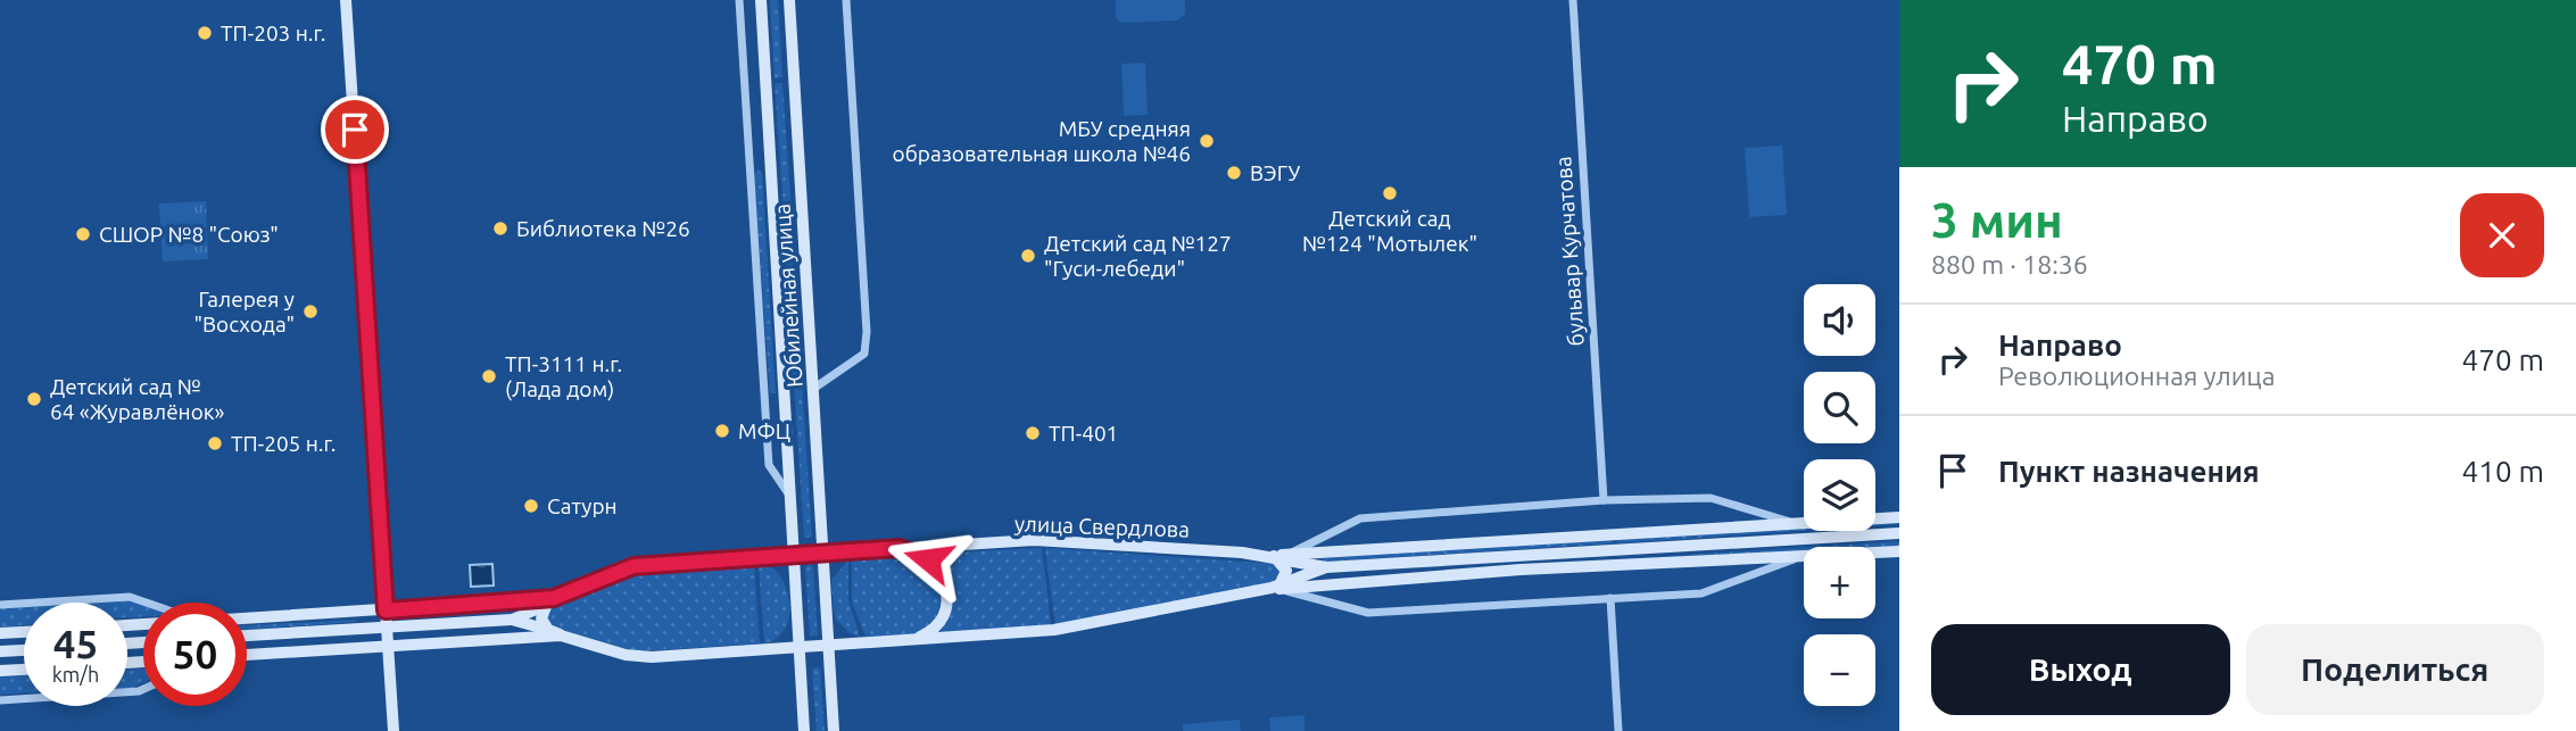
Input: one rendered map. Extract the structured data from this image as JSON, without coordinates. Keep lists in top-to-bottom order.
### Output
{
  "streets": {
    "main road": ["Юбилейная улица", "улица Свердлова"],
    "street": ["бульвар Курчатова"]
  },
  "crossings": [
    ["Юбилейная улица", "улица Свердлова"]
  ],
  "places": [
    "ТП-203 н.г.",
    "МБУ средняя образовательная школа №46",
    "ВЭГУ",
    "Детский сад №124 \"Мотылек\"",
    "Библиотека №26",
    "СШОР №8 \"Союз\"",
    "Детский сад №127 \"Гуси-лебеди\"",
    "Галерея у \"Восхода\"",
    "ТП-3111 н.г. (Лада дом)",
    "Детский сад № 64 «Журавлёнок»",
    "МФЦ",
    "ТП-401",
    "ТП-205 н.г.",
    "Сатурн"
  ],
  "page": {
    "turn": ["470 m", "Направо"],
    "heading": ["3 мин", "880 m · 18:36"],
    "map_buttons": ["+", "−"],
    "list": [
      {
        "name": "Направо",
        "note": "Революционная улица",
        "value": "470 m"
      },
      {
        "name": "Пункт назначения",
        "value": "410 m"
      }
    ],
    "speed": "45 km/h",
    "limit": "50",
    "buttons": ["Выход", "Поделиться"]
  }
}
